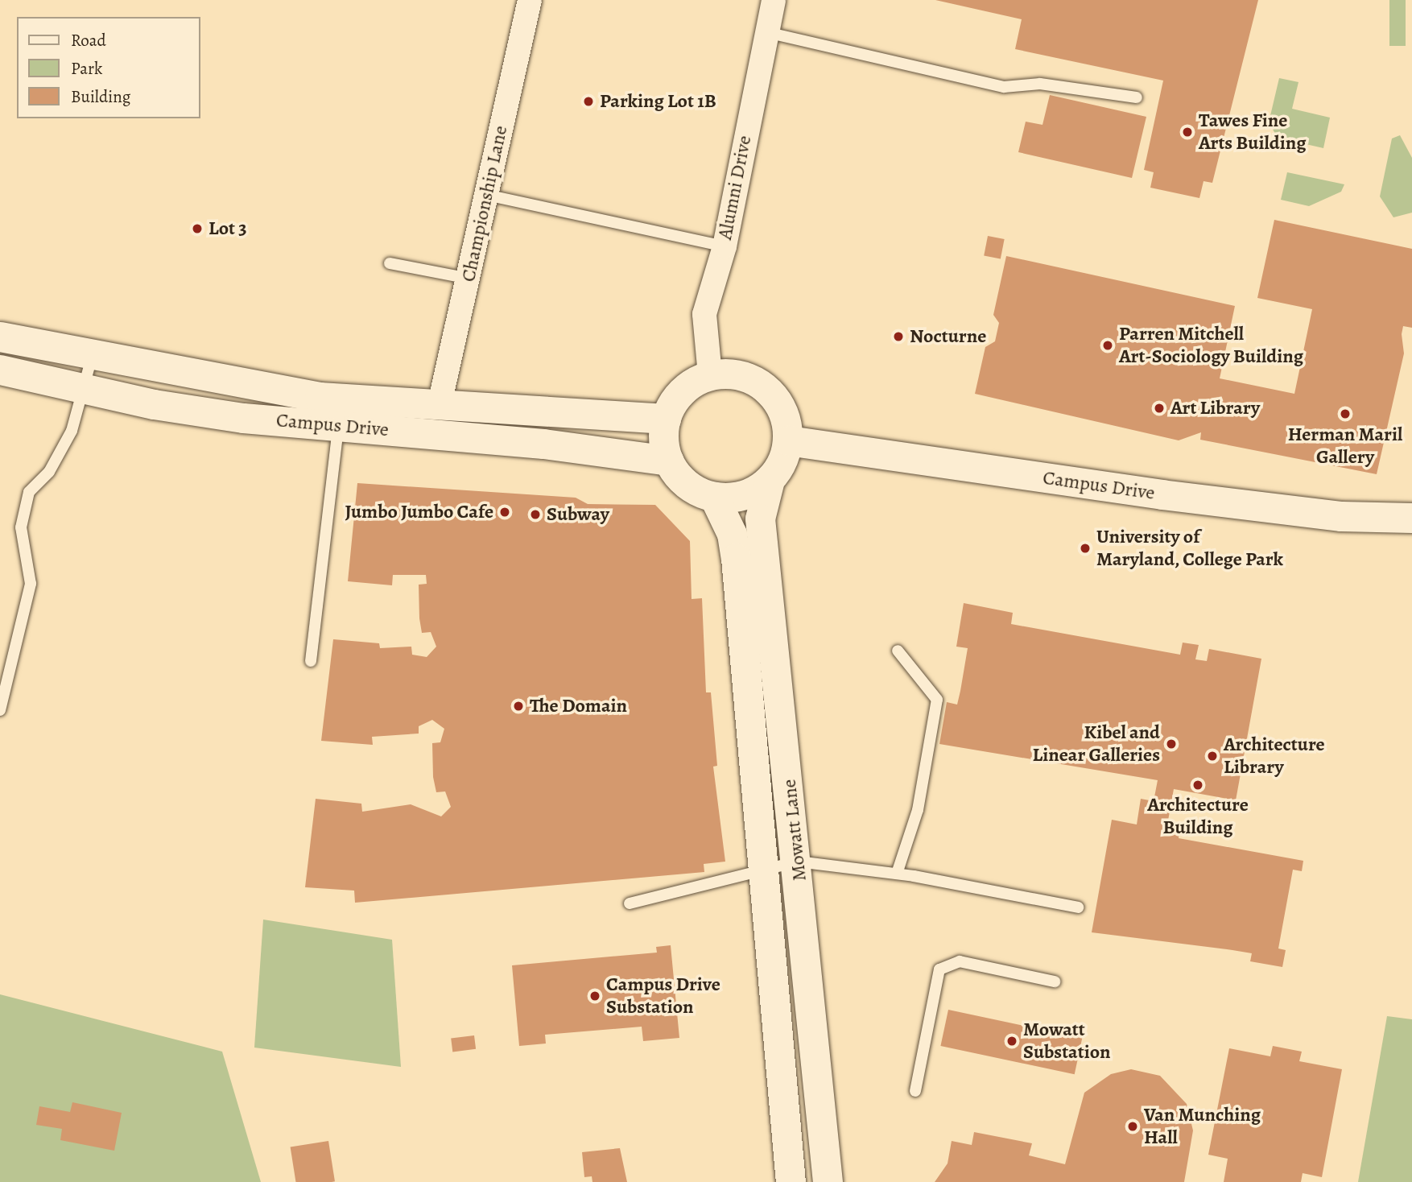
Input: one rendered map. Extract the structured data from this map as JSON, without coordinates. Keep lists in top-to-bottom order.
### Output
{
  "streets": {
    "street": [
      "Alumni Drive",
      "Championship Lane",
      "Campus Drive",
      "Mowatt Lane"
    ]
  },
  "crossings": [
    ["Alumni Drive", "Campus Drive"],
    ["Alumni Drive", "Mowatt Lane"],
    ["Championship Lane", "Campus Drive"],
    ["Campus Drive", "Mowatt Lane"]
  ],
  "places": [
    "Parking Lot 1B",
    "Tawes Fine Arts Building",
    "Lot 3",
    "Nocturne",
    "Parren Mitchell Art-Sociology Building",
    "Art Library",
    "Herman Maril Gallery",
    "Jumbo Jumbo Cafe",
    "Subway",
    "University of Maryland, College Park",
    "The Domain",
    "Kibel and Linear Galleries",
    "Architecture Library",
    "Architecture Building",
    "Campus Drive Substation",
    "Mowatt Substation",
    "Van Munching Hall"
  ],
  "legend": ["Road", "Park", "Building"]
}
